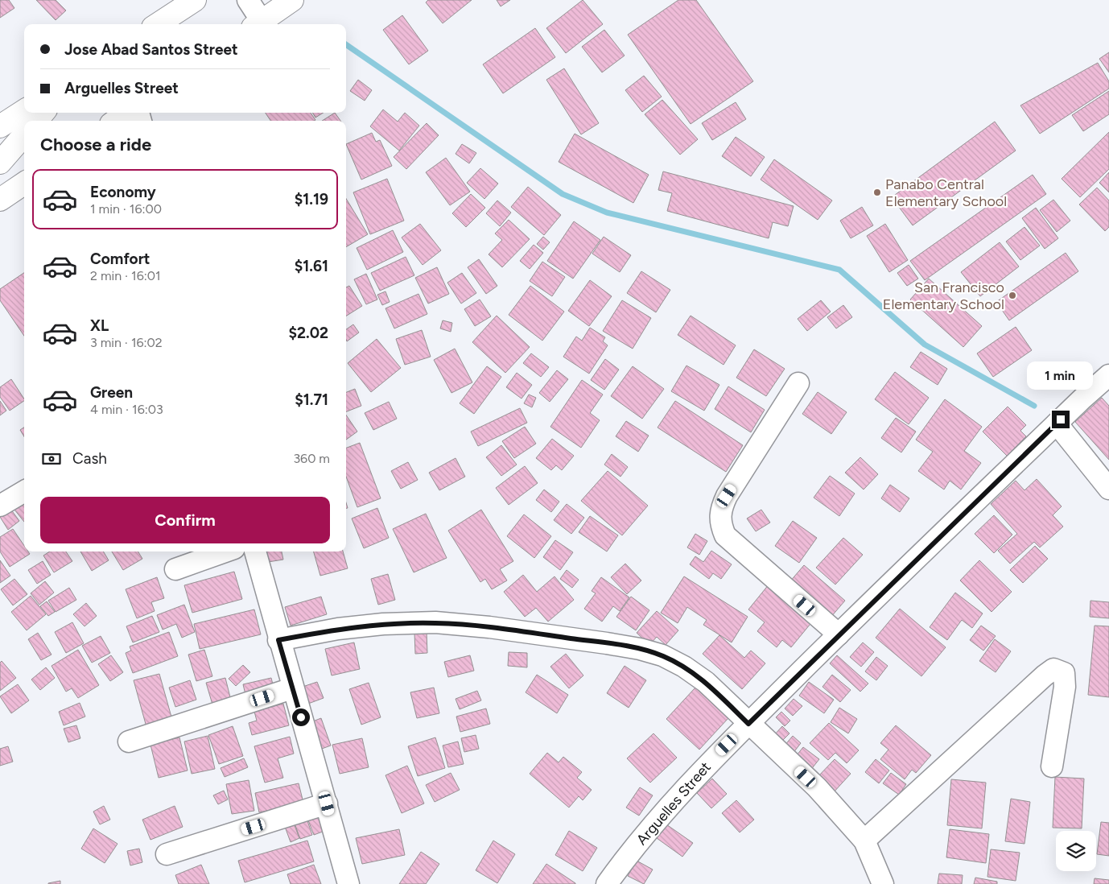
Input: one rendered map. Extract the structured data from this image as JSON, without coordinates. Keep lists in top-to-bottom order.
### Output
{
  "streets": {
    "street": ["Arguelles Street"]
  },
  "places": ["Panabo Central Elementary School", "San Francisco Elementary School"],
  "page": {
    "banner": ["Jose Abad Santos Street", "Arguelles Street"],
    "heading": "Choose a ride",
    "list": [
      {
        "name": "Economy",
        "note": "1 min · 16:00",
        "value": "$1.19"
      },
      {
        "name": "Comfort",
        "note": "2 min · 16:01",
        "value": "$1.61"
      },
      {
        "name": "XL",
        "note": "3 min · 16:02",
        "value": "$2.02"
      },
      {
        "name": "Green",
        "note": "4 min · 16:03",
        "value": "$1.71"
      }
    ],
    "bubble": "1 min",
    "pay": ["Cash", "360 m"],
    "buttons": "Confirm"
  }
}
